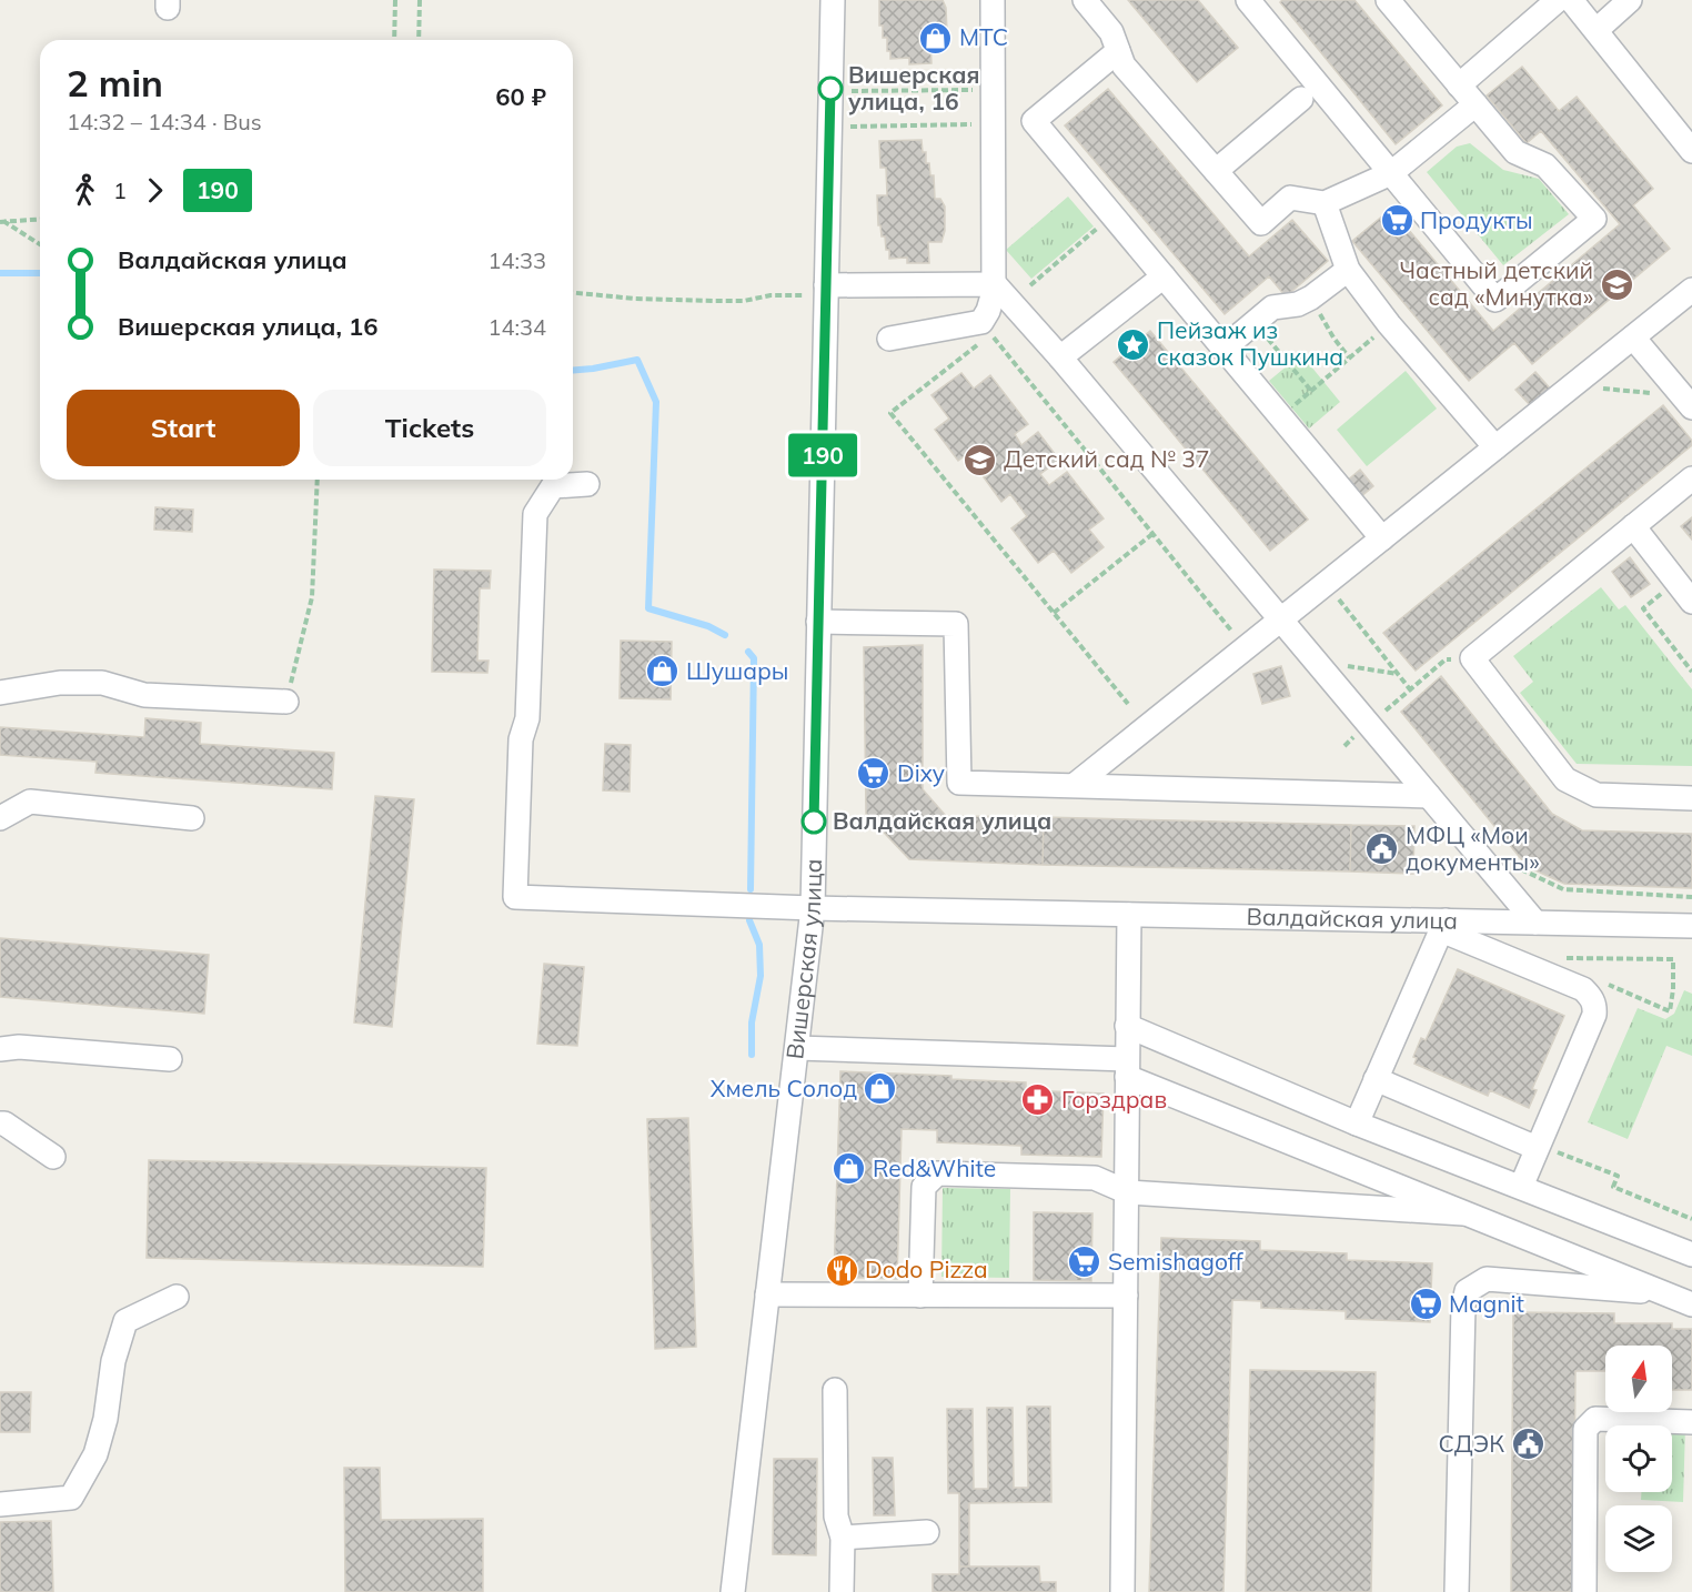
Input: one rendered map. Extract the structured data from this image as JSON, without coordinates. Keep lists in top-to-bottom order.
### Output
{
  "streets": {
    "street": ["Валдайская улица", "Вишерская улица"]
  },
  "crossings": [
    ["Валдайская улица", "Вишерская улица"]
  ],
  "places": {
    "shop": [
      "МТС",
      "Шушары",
      "Хмель Солод",
      "Red&White"
    ],
    "other": ["Вишерская улица, 16", "Валдайская улица"],
    "supermarket": [
      "Продукты",
      "Dixy",
      "Semishagoff",
      "Magnit"
    ],
    "school or university": ["Частный детский сад «Минутка»", "Детский сад № 37"],
    "place": ["Пейзаж из сказок Пушкина"],
    "public building": ["МФЦ «Мои документы»", "СДЭК"],
    "pharmacy": ["Горздрав"],
    "restaurant": ["Dodo Pizza"]
  },
  "lines": ["bus line 190"],
  "north": "top",
  "page": {
    "on_map": "190",
    "heading": ["2 min", "14:32 – 14:34 · Bus", "60 ₽"],
    "legs": ["1", "190"],
    "list": [
      {
        "name": "Валдайская улица",
        "value": "14:33"
      },
      {
        "name": "Вишерская улица, 16",
        "value": "14:34"
      }
    ],
    "buttons": ["Start", "Tickets"]
  }
}
